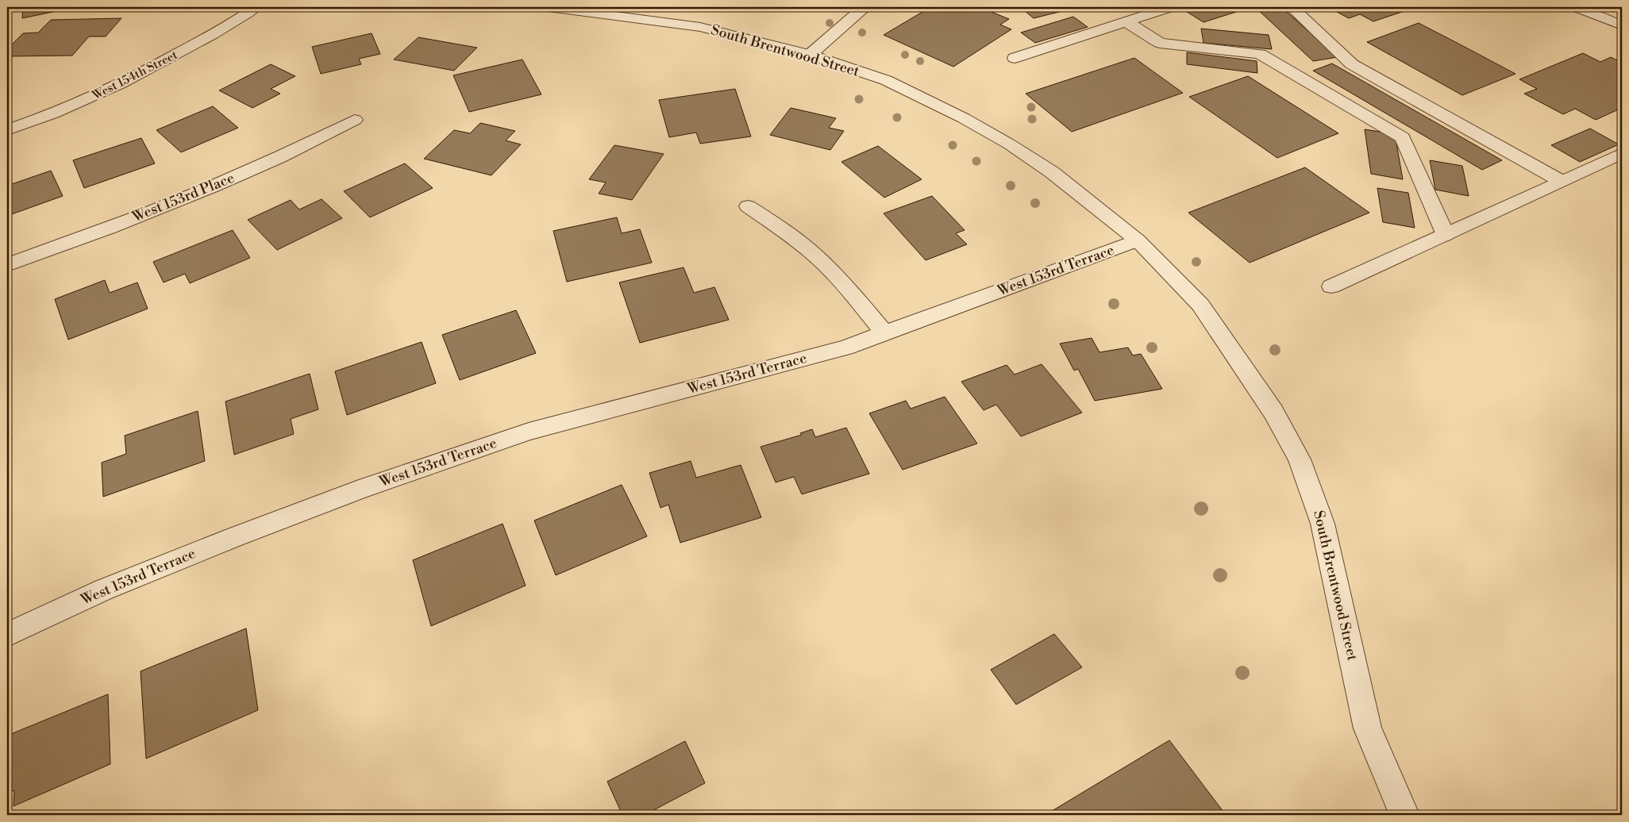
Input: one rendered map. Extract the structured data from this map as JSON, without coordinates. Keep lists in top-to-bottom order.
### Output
{
  "streets": {
    "street": [
      "South Brentwood Street",
      "West 154th Street",
      "West 153rd Place",
      "West 153rd Terrace"
    ]
  },
  "crossings": [
    ["South Brentwood Street", "West 153rd Terrace"]
  ]
}
